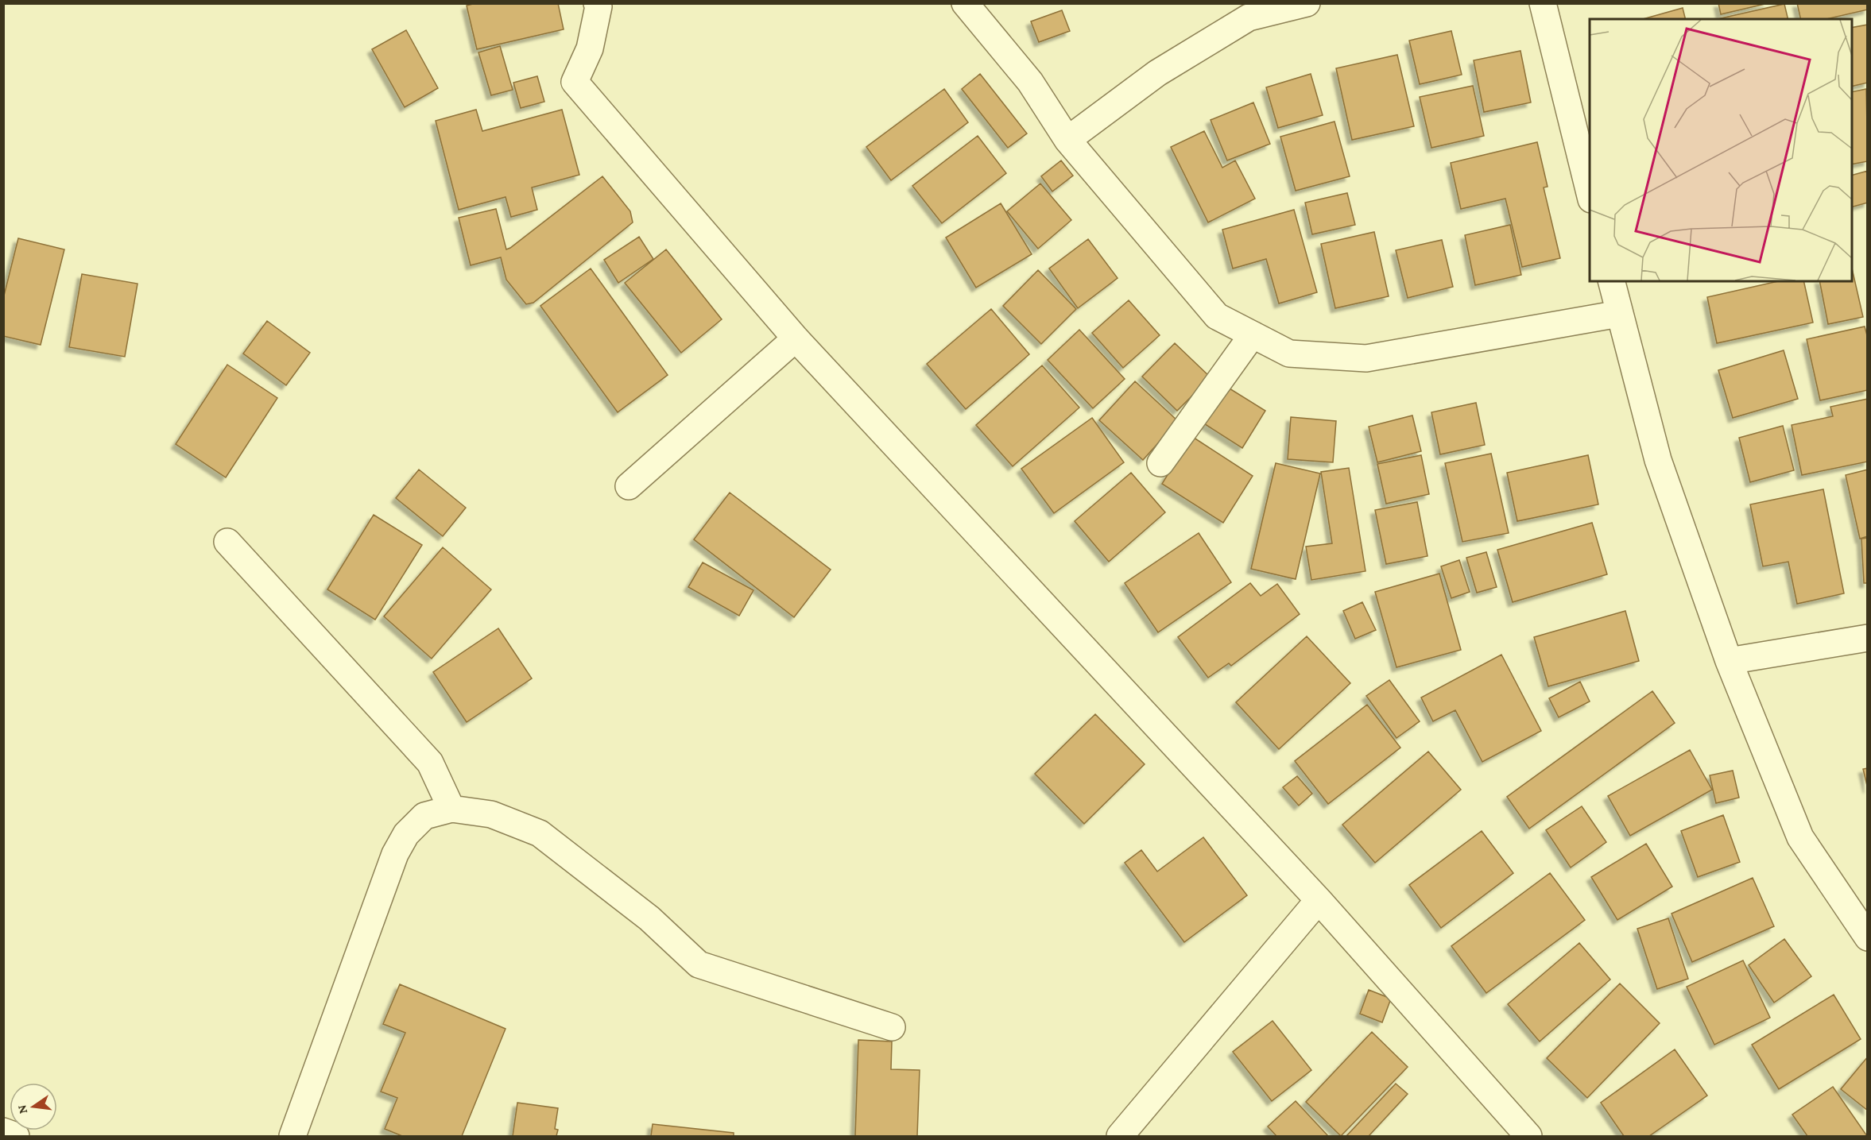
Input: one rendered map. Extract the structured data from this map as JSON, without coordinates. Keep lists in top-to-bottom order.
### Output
{
  "north": "left"
}
